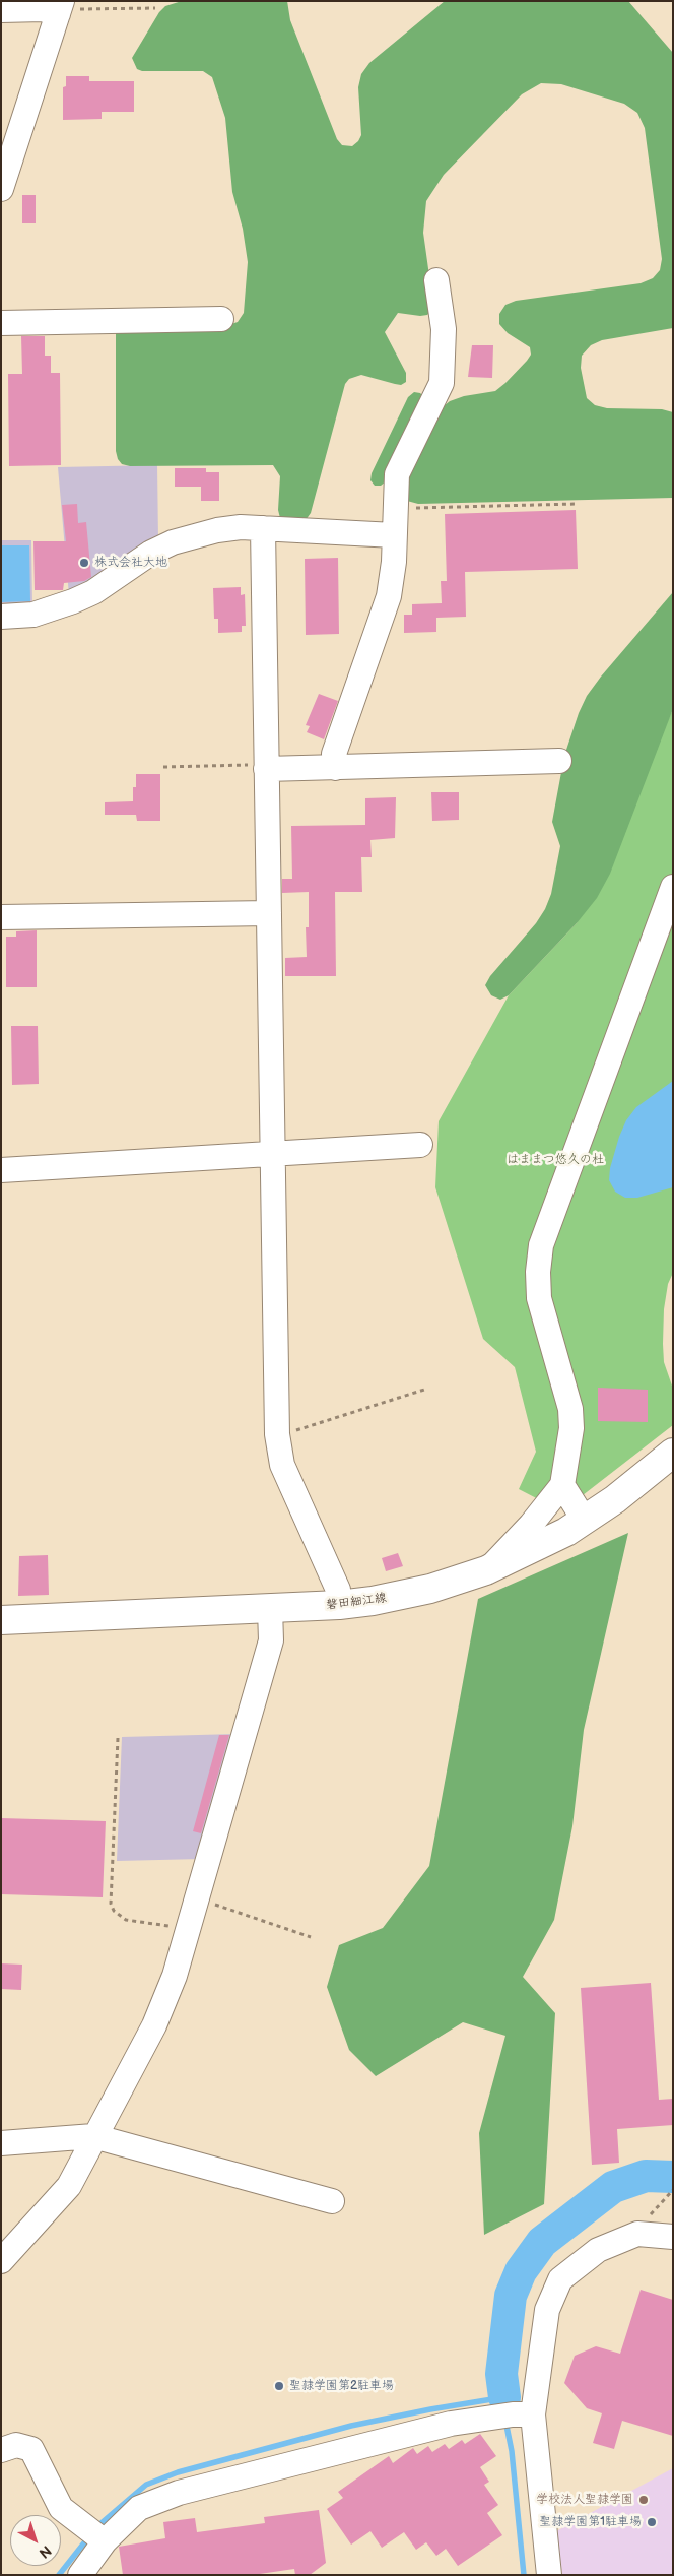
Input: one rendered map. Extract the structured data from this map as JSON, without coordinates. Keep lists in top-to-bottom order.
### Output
{
  "streets": {
    "main road": ["磐田細江線"]
  },
  "parks": ["はままつ悠久の杜"],
  "places": [
    "株式会社大地",
    "聖隷学園第2駐車場",
    "学校法人聖隷学園",
    "聖隷学園第1駐車場"
  ],
  "north": "bottom right"
}
